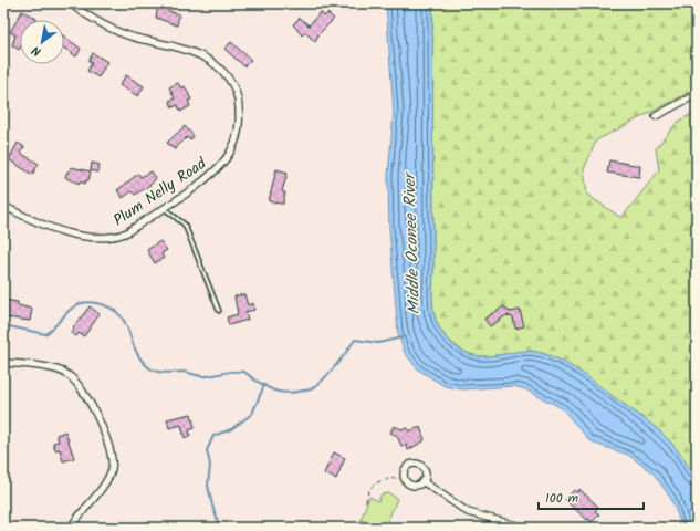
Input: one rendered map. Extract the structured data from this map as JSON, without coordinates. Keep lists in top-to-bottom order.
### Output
{
  "streets": {
    "street": ["Plum Nelly Road"]
  },
  "water": ["Middle Oconee River"],
  "scale_bar": "100 m",
  "north": "bottom left"
}
